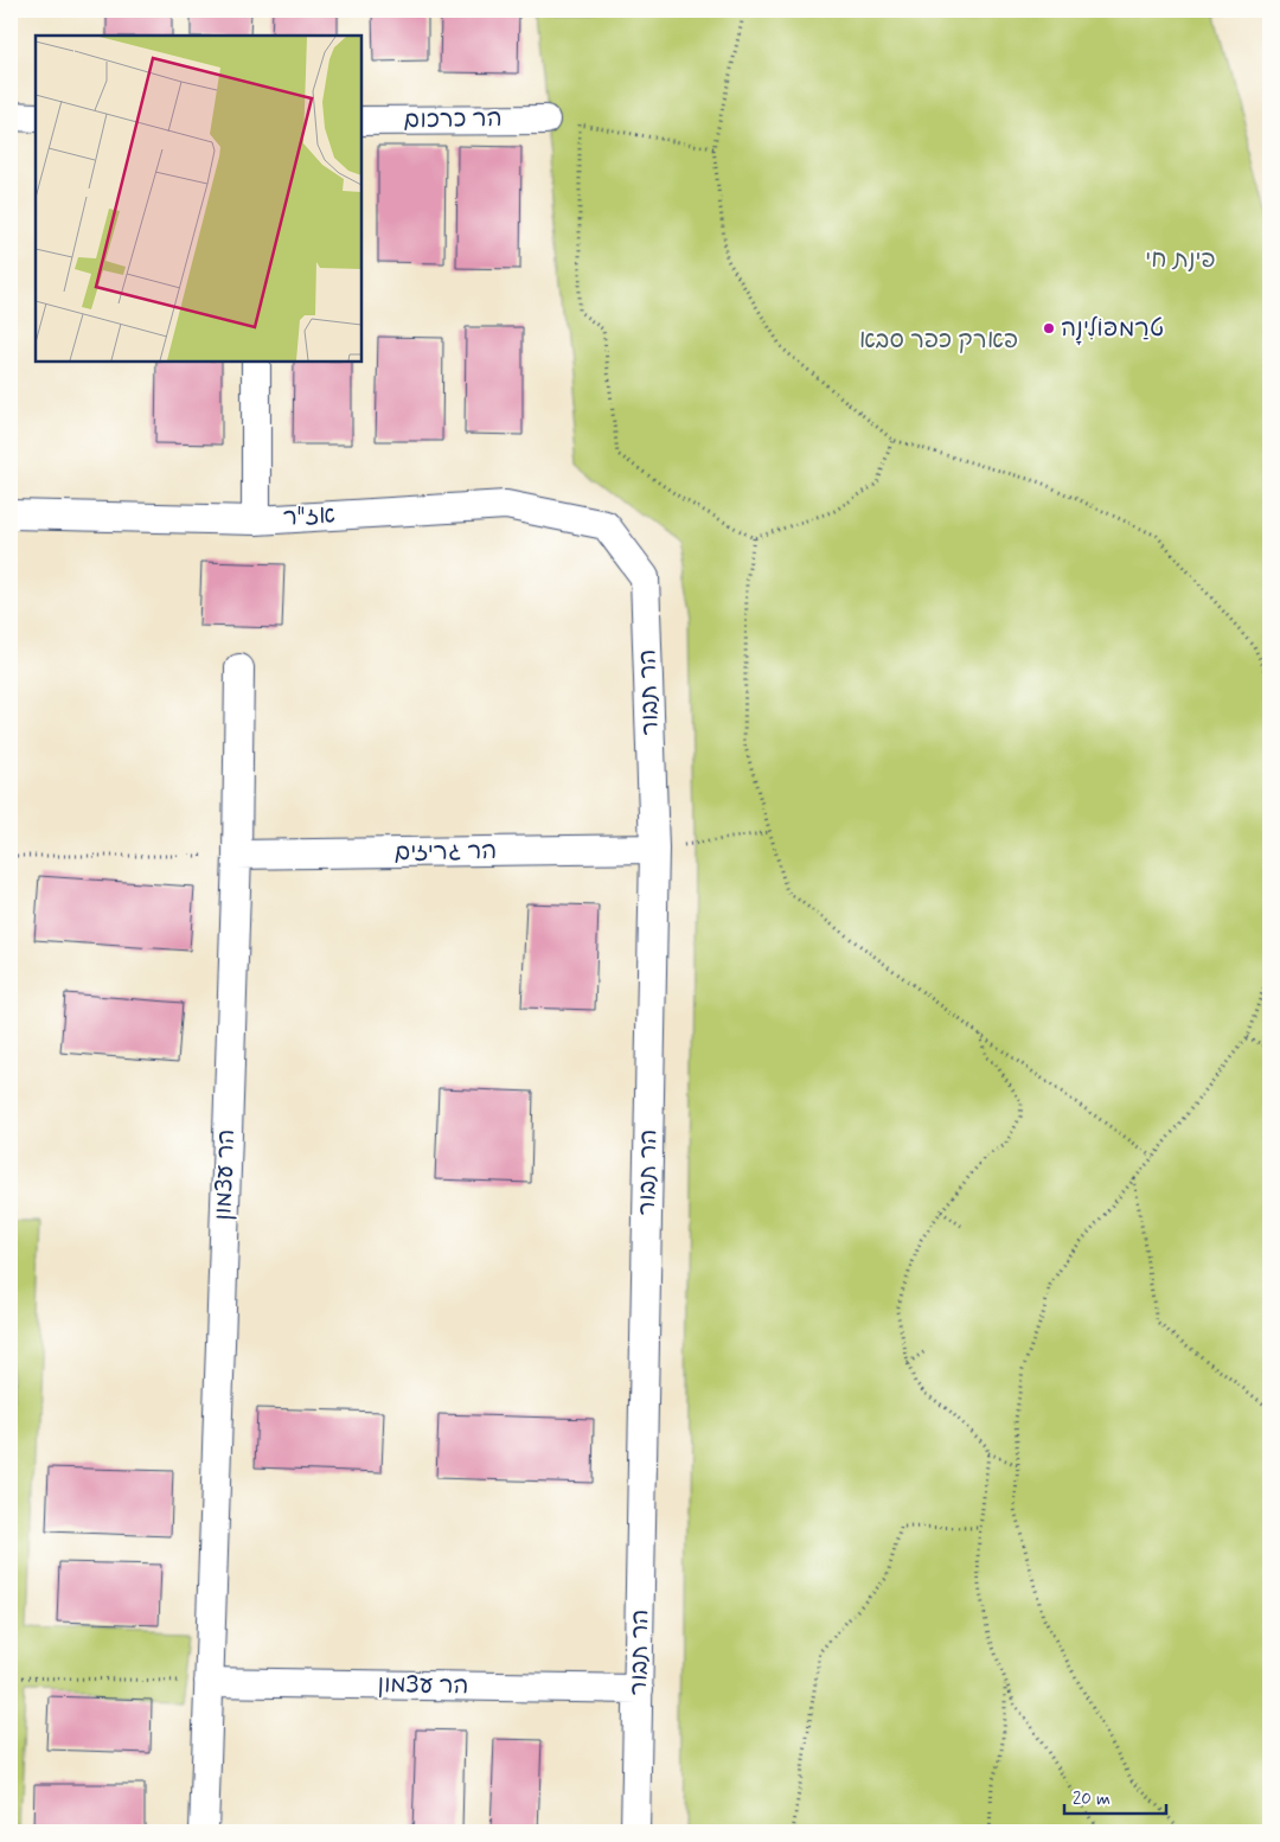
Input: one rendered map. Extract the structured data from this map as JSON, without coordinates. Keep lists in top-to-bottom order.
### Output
{
  "streets": {
    "street": [
      "הר כרכום",
      "אז\"ר",
      "הר תבור",
      "הר גריזים",
      "הר עצמון"
    ]
  },
  "crossings": [
    ["אז\"ר", "הר תבור"],
    ["הר תבור", "הר גריזים"],
    ["הר תבור", "הר עצמון"],
    ["הר גריזים", "הר עצמון"]
  ],
  "parks": ["פינת חי", "פארק כפר סבא"],
  "places": ["טרַמפּוֹלִינָה"],
  "scale_bar": "20 m"
}
